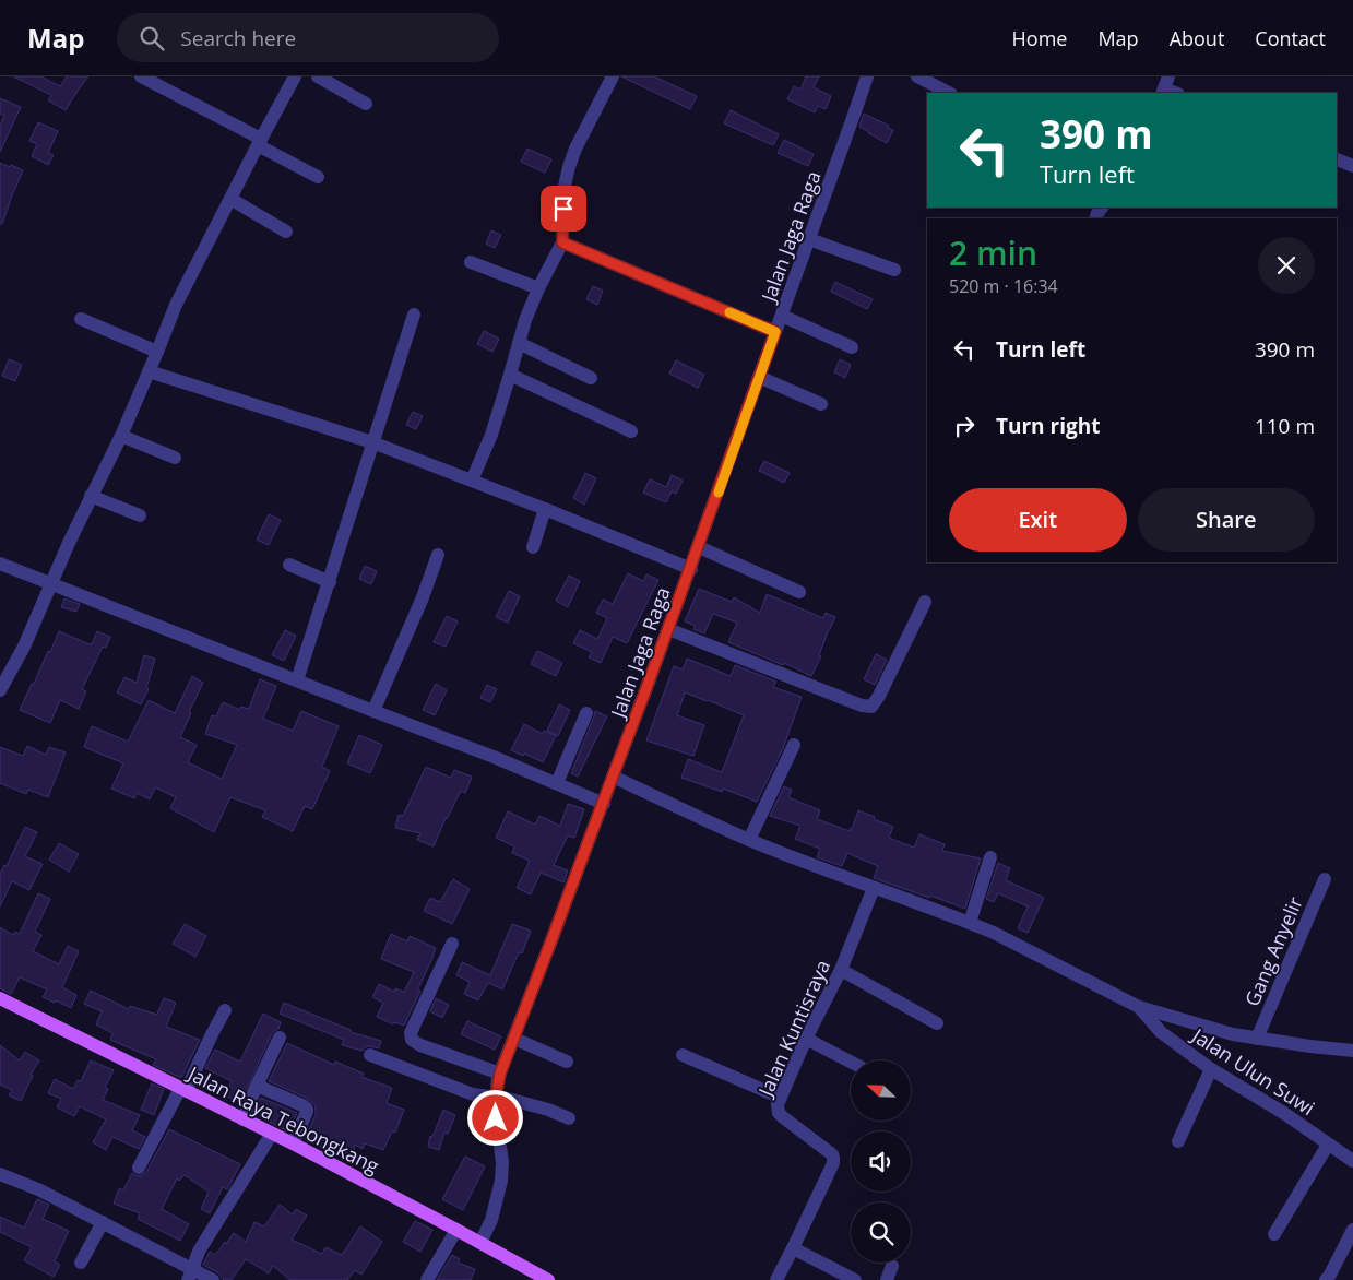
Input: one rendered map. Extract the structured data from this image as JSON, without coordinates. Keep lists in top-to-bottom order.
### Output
{
  "streets": {
    "main road": ["Jalan Raya Tebongkang"],
    "street": [
      "Jalan Jaga Raga",
      "Gang Anyelir",
      "Jalan Kuntisraya",
      "Jalan Ulun Suwi"
    ]
  },
  "crossings": [
    ["Jalan Jaga Raga", "Jalan Raya Tebongkang"]
  ],
  "north": "top left",
  "page": {
    "header": "Map",
    "search": "Search here",
    "nav": [
      "Home",
      "Map",
      "About",
      "Contact"
    ],
    "turn": ["390 m", "Turn left"],
    "heading": ["2 min", "520 m · 16:34"],
    "list": [
      {
        "name": "Turn left",
        "value": "390 m"
      },
      {
        "name": "Turn right",
        "value": "110 m"
      }
    ],
    "buttons": ["Exit", "Share"]
  }
}
